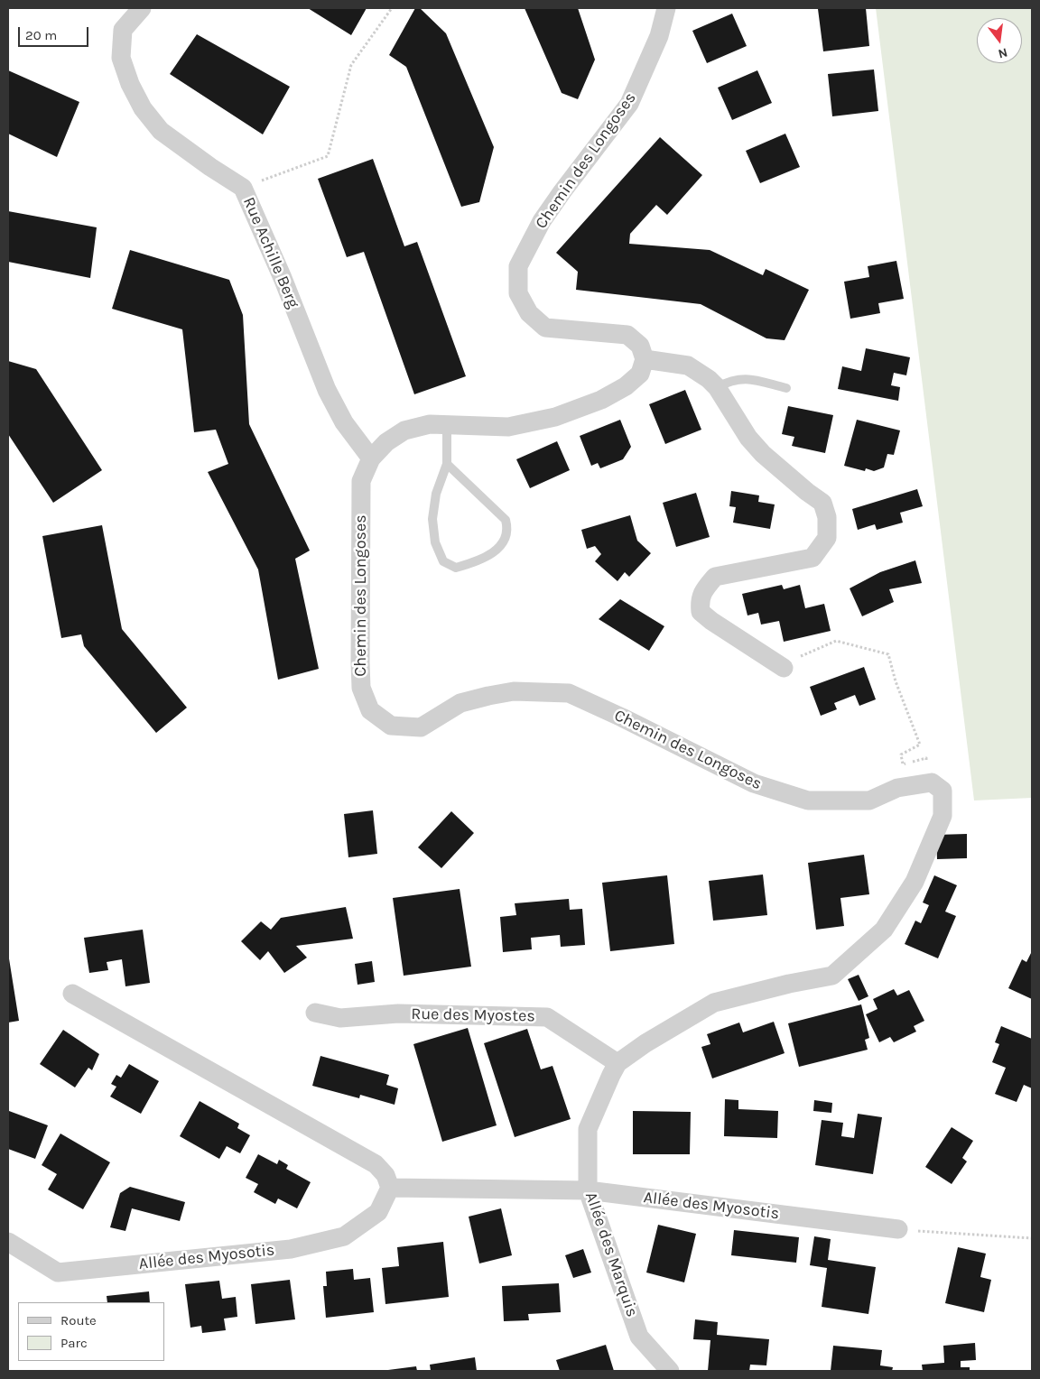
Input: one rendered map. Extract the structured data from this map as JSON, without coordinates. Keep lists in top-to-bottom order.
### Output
{
  "streets": {
    "street": [
      "Chemin des Longoses",
      "Rue Achille Berg",
      "Rue des Myostes",
      "Allée des Myosotis",
      "Allée des Marquis"
    ]
  },
  "crossings": [
    ["Chemin des Longoses", "Rue Achille Berg"],
    ["Rue des Myostes", "Allée des Marquis"],
    ["Allée des Myosotis", "Allée des Marquis"]
  ],
  "legend": ["Route", "Parc"],
  "scale_bar": "20 m",
  "north": "bottom"
}
